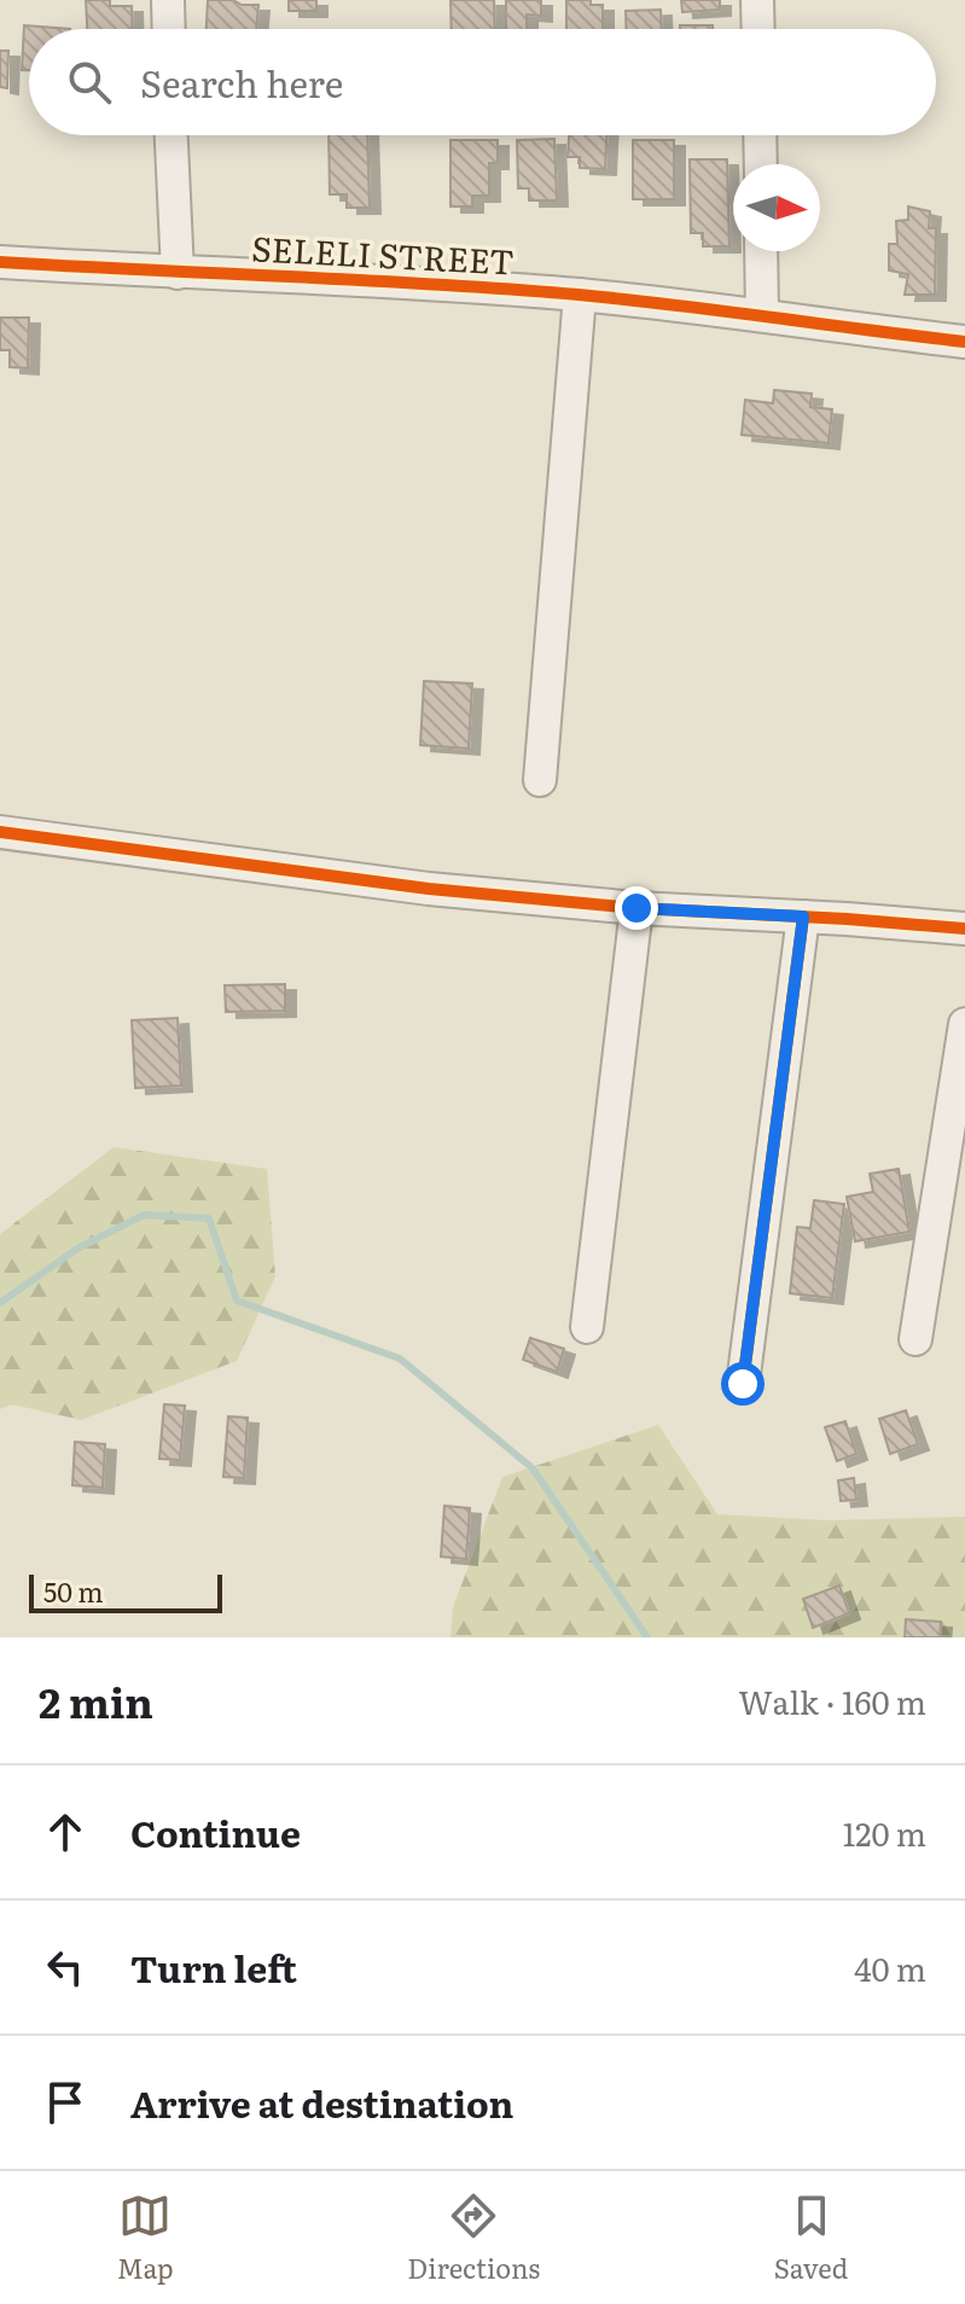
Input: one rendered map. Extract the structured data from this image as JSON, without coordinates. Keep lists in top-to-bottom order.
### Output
{
  "streets": {
    "street": ["SELELI STREET"]
  },
  "scale_bar": "50 m",
  "north": "right",
  "page": {
    "search": "Search here",
    "scale": "50 m",
    "heading": ["2 min", "Walk · 160 m"],
    "list": [
      ["Continue", "120 m"],
      ["Turn left", "40 m"],
      "Arrive at destination"
    ],
    "nav": ["Map", "Directions", "Saved"]
  }
}
